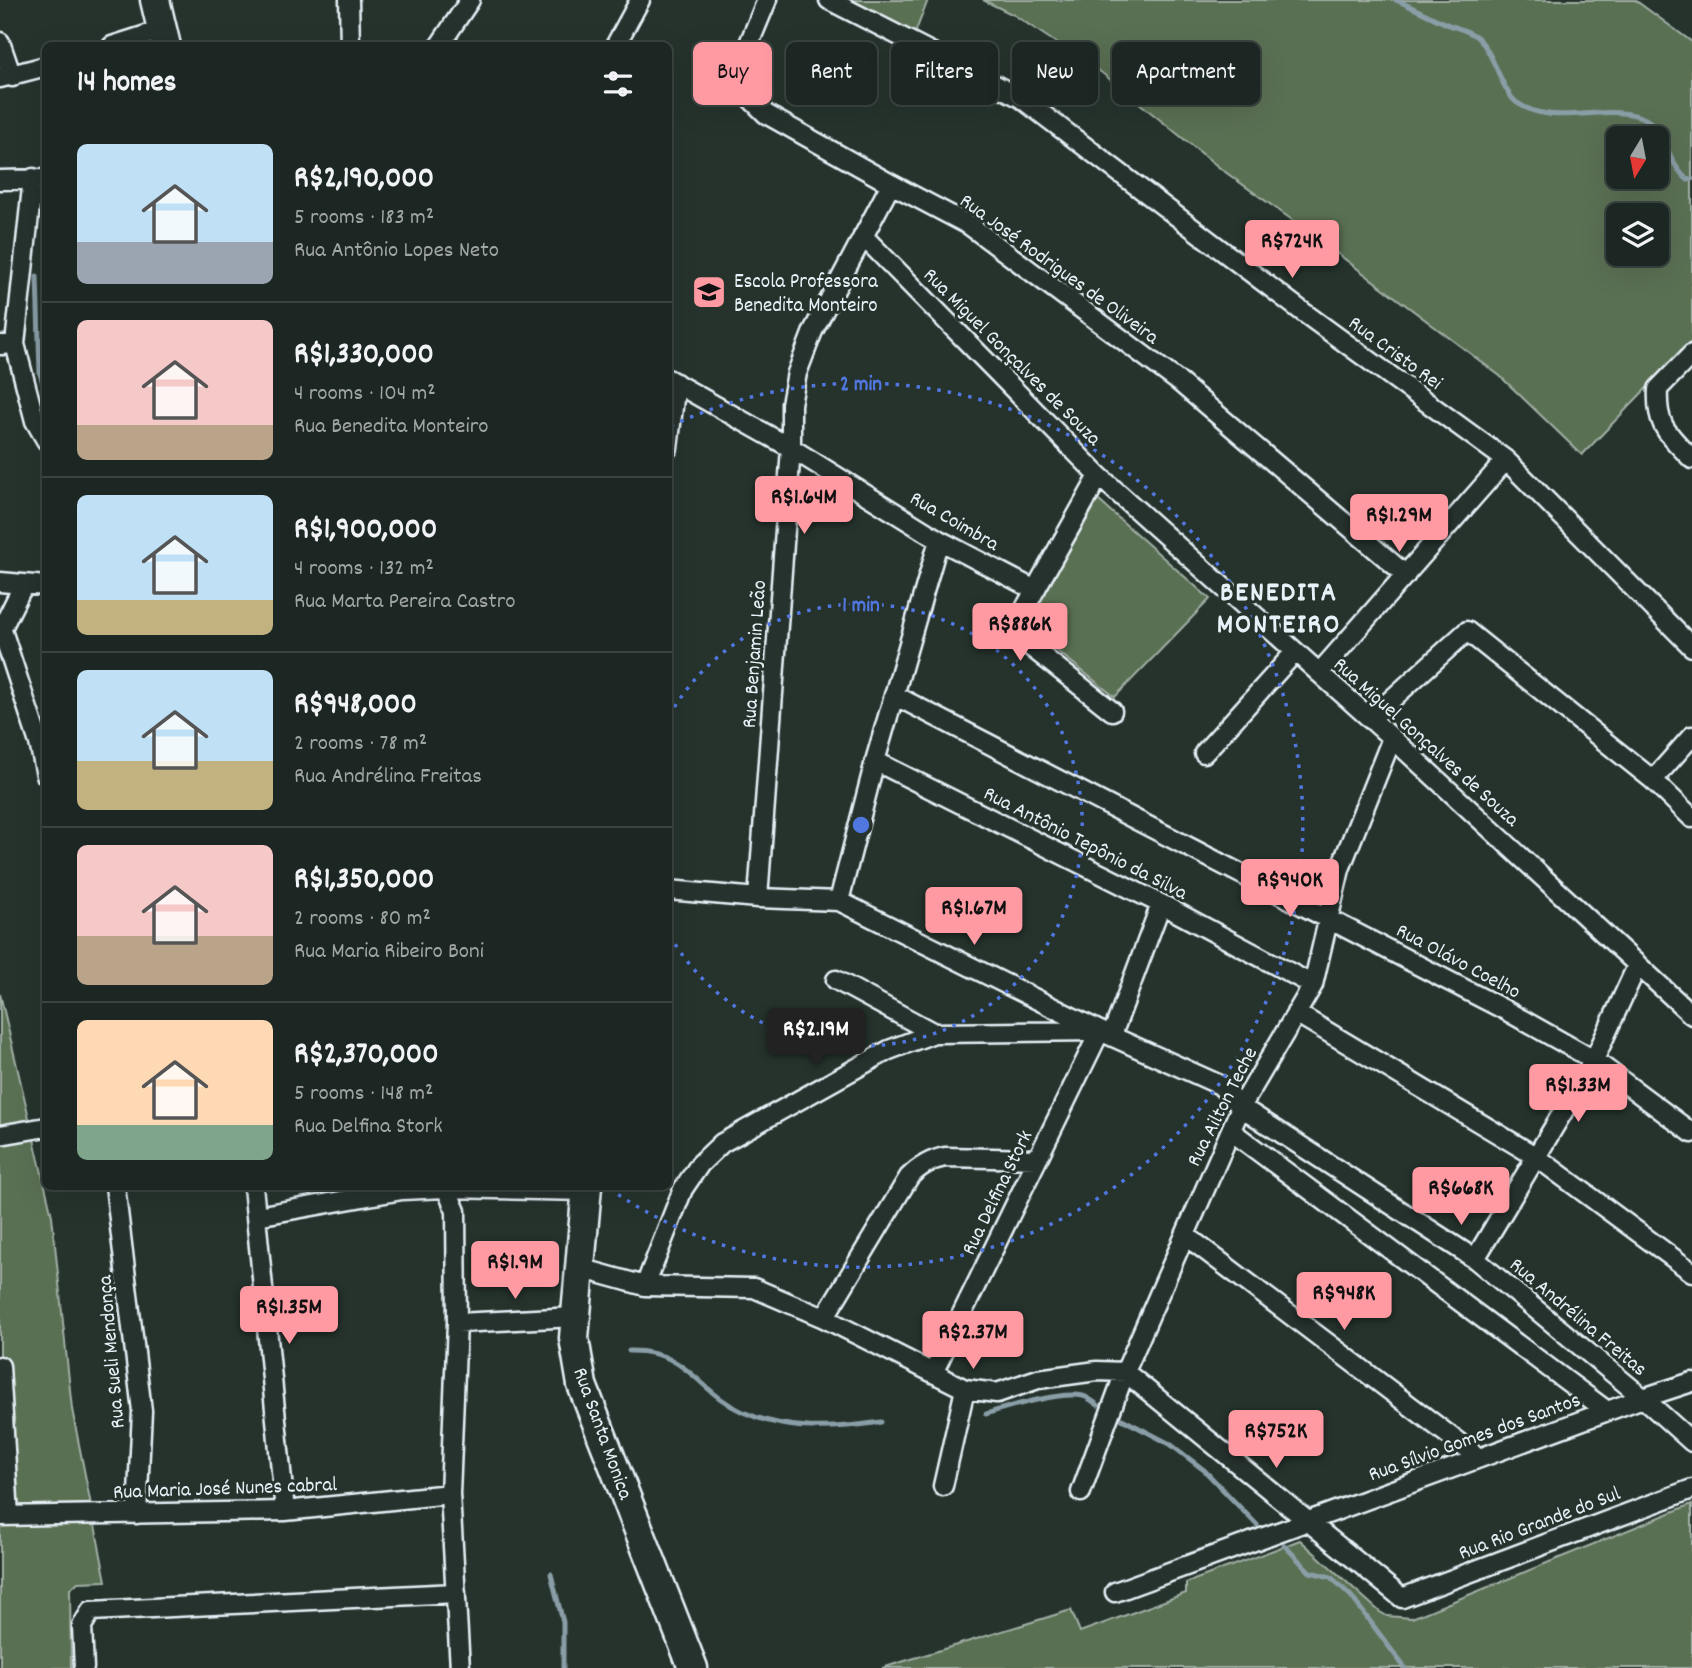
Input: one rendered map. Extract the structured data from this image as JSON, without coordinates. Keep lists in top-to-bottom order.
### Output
{
  "streets": {
    "main road": ["Rua Santa Monica"],
    "street": [
      "Rua José Rodrigues de Oliveira",
      "Rua Cristo Rei",
      "Rua Miguel Gonçalves de Souza",
      "Rua Coimbra",
      "Rua Benjamin Leão",
      "Rua Antônio Tepônio da Silva",
      "Rua Olávo Coelho",
      "Rua Ailton Teche",
      "Rua Delfina Stork",
      "Rua Andrélina Freitas",
      "Rua Sueli Mendonça",
      "Rua Sílvio Gomes dos Santos",
      "Rua Maria José Nunes cabral",
      "Rua Rio Grande do Sul"
    ]
  },
  "crossings": [
    ["Rua José Rodrigues de Oliveira", "Rua Benjamin Leão"],
    ["Rua Miguel Gonçalves de Souza", "Rua Benjamin Leão"],
    ["Rua Miguel Gonçalves de Souza", "Rua Ailton Teche"],
    ["Rua Coimbra", "Rua Benjamin Leão"],
    ["Rua Benjamin Leão", "Rua Andrélina Freitas"],
    ["Rua Antônio Tepônio da Silva", "Rua Ailton Teche"],
    ["Rua Olávo Coelho", "Rua Ailton Teche"],
    ["Rua Ailton Teche", "Rua Andrélina Freitas"],
    ["Rua Delfina Stork", "Rua Andrélina Freitas"],
    ["Rua Andrélina Freitas", "Rua Sílvio Gomes dos Santos"],
    ["Rua Sueli Mendonça", "Rua Maria José Nunes cabral"],
    ["Rua Sílvio Gomes dos Santos", "Rua Rio Grande do Sul"]
  ],
  "districts": ["BENEDITA MONTEIRO"],
  "places": {
    "school or university": ["Escola Professora Benedita Monteiro"]
  },
  "north": "bottom",
  "page": {
    "chip": [
      "Buy",
      "Rent",
      "Filters",
      "New",
      "Apartment"
    ],
    "heading": "14 homes",
    "list": [
      {
        "name": "R$2,190,000",
        "note": "5 rooms · 183 m² · Rua Antônio Lopes Neto"
      },
      {
        "name": "R$1,330,000",
        "note": "4 rooms · 104 m² · Rua Benedita Monteiro"
      },
      {
        "name": "R$1,900,000",
        "note": "4 rooms · 132 m² · Rua Marta Pereira Castro"
      },
      {
        "name": "R$948,000",
        "note": "2 rooms · 78 m² · Rua Andrélina Freitas"
      },
      {
        "name": "R$1,350,000",
        "note": "2 rooms · 80 m² · Rua Maria Ribeiro Boni"
      },
      {
        "name": "R$2,370,000",
        "note": "5 rooms · 148 m² · Rua Delfina Stork"
      }
    ],
    "price": [
      "R$724K",
      "R$1.64M",
      "R$1.29M",
      "R$886K",
      "R$940K",
      "R$1.67M",
      "R$2.19M",
      "R$1.33M",
      "R$668K",
      "R$1.9M",
      "R$948K",
      "R$1.35M",
      "R$2.37M",
      "R$752K"
    ]
  },
  "rings": ["2 min", "1 min"]
}
